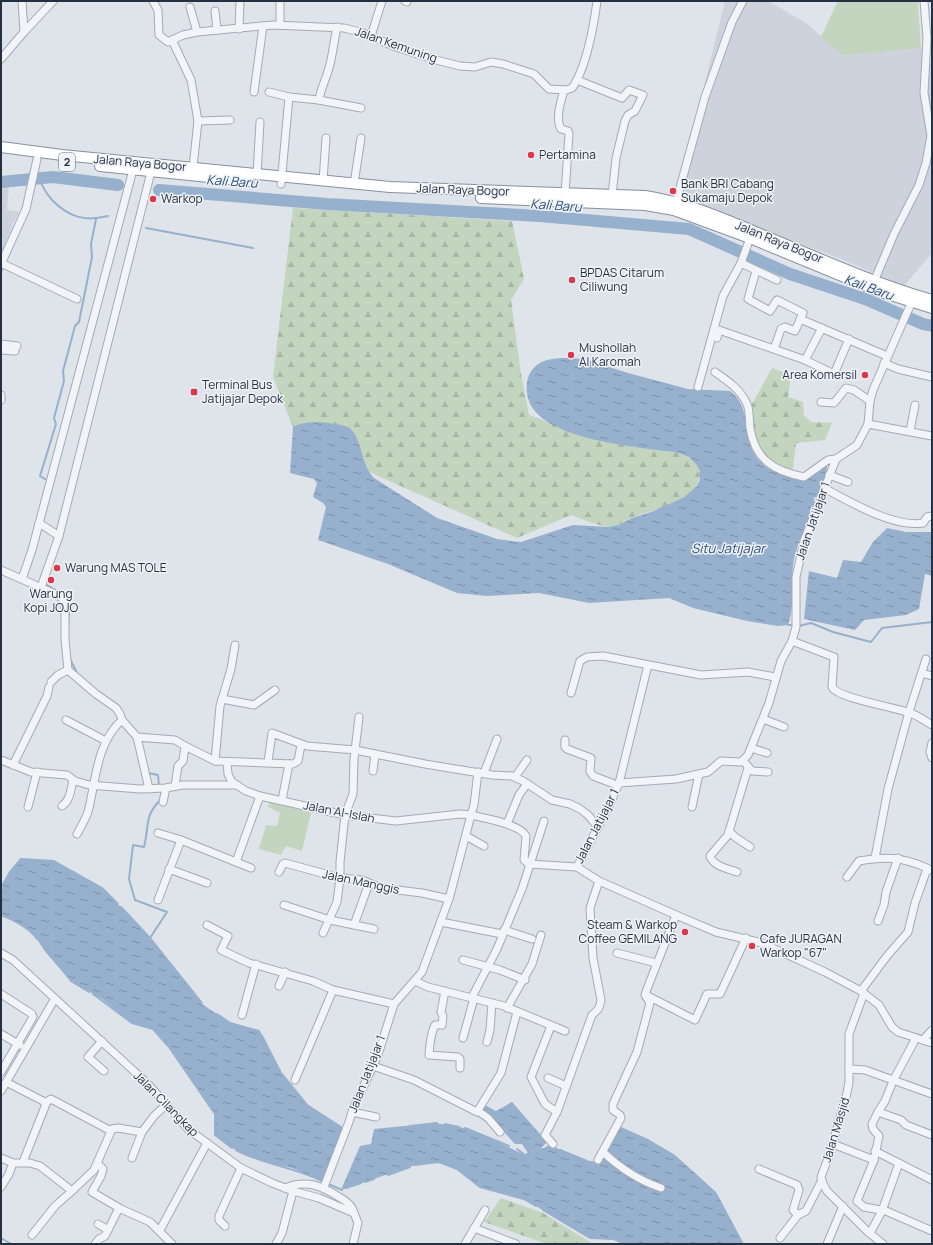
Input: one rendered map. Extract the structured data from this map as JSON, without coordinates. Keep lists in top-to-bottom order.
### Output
{
  "streets": {
    "highway": ["2", "Jalan Raya Bogor"],
    "street": [
      "Jalan Kemuning",
      "Jalan Jatijajar 1",
      "Jalan Al-Islah",
      "Jalan Manggis",
      "Jalan Cilangkap",
      "Jalan Masjid"
    ]
  },
  "crossings": [
    ["Jalan Jatijajar 1", "Jalan Al-Islah"],
    ["Jalan Jatijajar 1", "Jalan Manggis"]
  ],
  "water": ["Kali Baru", "Situ Jatijajar"],
  "places": {
    "other": [
      "Pertamina",
      "Bank BRI Cabang Sukamaju Depok",
      "Warkop",
      "BPDAS Citarum Ciliwung",
      "Mushollah Al Karomah",
      "Area Komersil",
      "Warung MAS TOLE",
      "Warung Kopi JOJO",
      "Steam & Warkop Coffee GEMILANG",
      "Cafe JURAGAN Warkop \"67\""
    ],
    "transit": ["Terminal Bus Jatijajar Depok"]
  }
}
